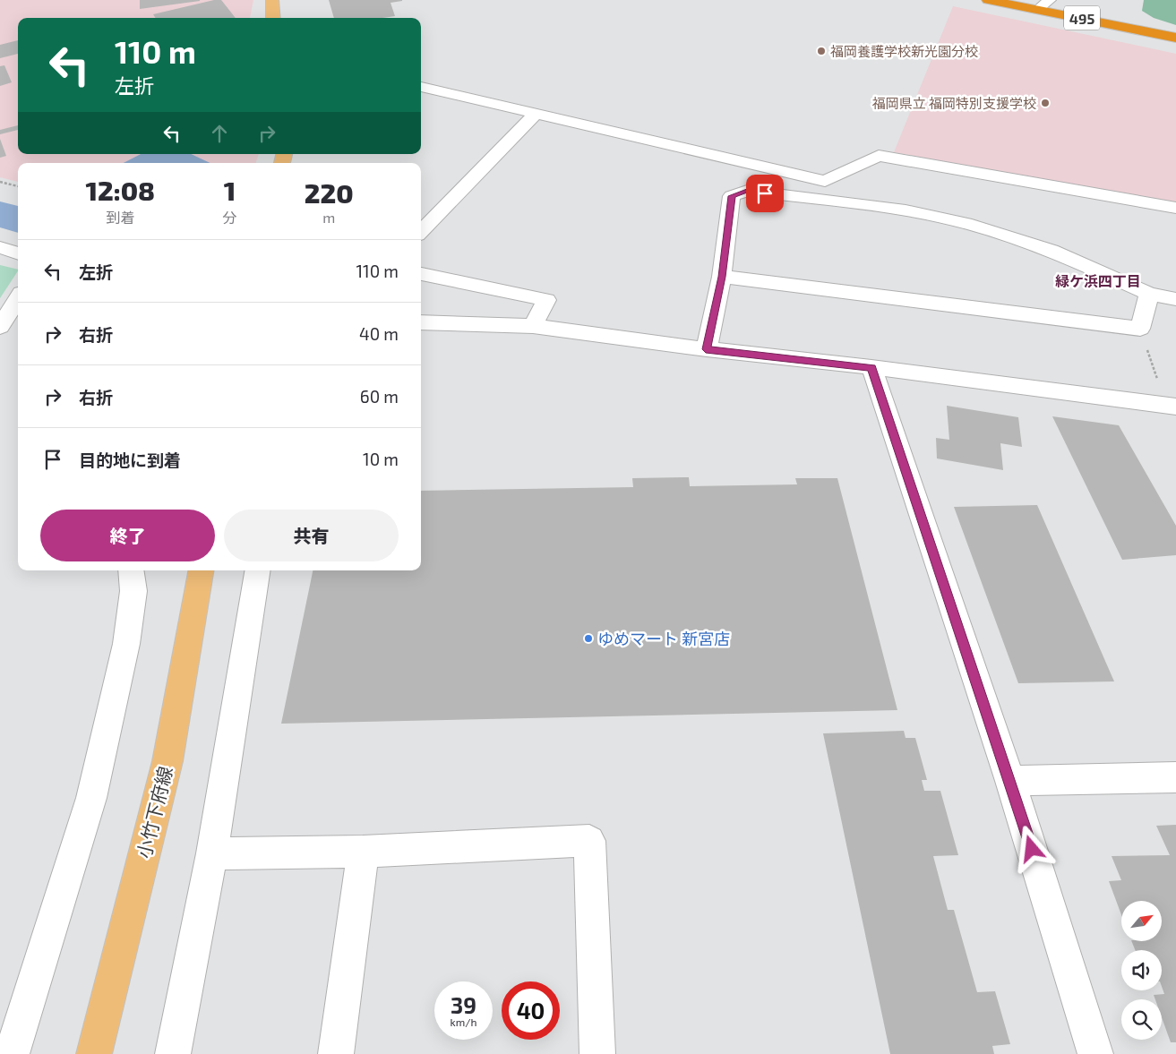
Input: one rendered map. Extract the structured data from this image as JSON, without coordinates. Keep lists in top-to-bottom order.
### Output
{
  "streets": {
    "highway": ["495"],
    "main road": ["小竹下府線"]
  },
  "districts": ["緑ケ浜四丁目"],
  "places": ["福岡養護学校新光園分校", "福岡県立 福岡特別支援学校", "ゆめマート 新宮店"],
  "north": "top right",
  "page": {
    "turn": ["110 m", "左折"],
    "eta": [
      "12:08",
      "到着",
      "1",
      "分",
      "220",
      "m"
    ],
    "list": [
      {
        "name": "左折",
        "value": "110 m"
      },
      {
        "name": "右折",
        "value": "40 m"
      },
      {
        "name": "右折",
        "value": "60 m"
      },
      {
        "name": "目的地に到着",
        "value": "10 m"
      }
    ],
    "buttons": ["終了", "共有"],
    "speed": "39 km/h",
    "limit": "40"
  }
}
